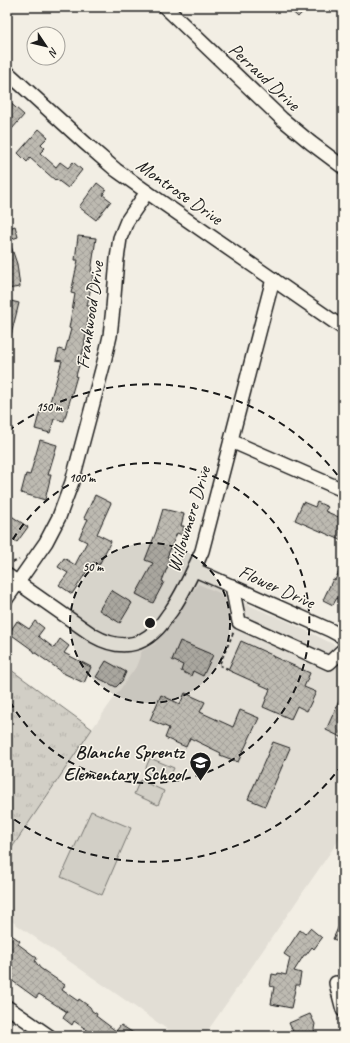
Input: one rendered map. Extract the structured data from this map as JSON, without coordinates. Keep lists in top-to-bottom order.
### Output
{
  "streets": {
    "street": [
      "Perraud Drive",
      "Montrose Drive",
      "Frankwood Drive",
      "Willowmere Drive",
      "Flower Drive"
    ]
  },
  "crossings": [
    ["Montrose Drive", "Frankwood Drive"],
    ["Montrose Drive", "Willowmere Drive"],
    ["Frankwood Drive", "Willowmere Drive"],
    ["Willowmere Drive", "Flower Drive"]
  ],
  "places": {
    "school or university": ["Blanche Sprentz Elementary School"]
  },
  "north": "bottom right",
  "rings": ["150 m", "100 m", "50 m"]
}
